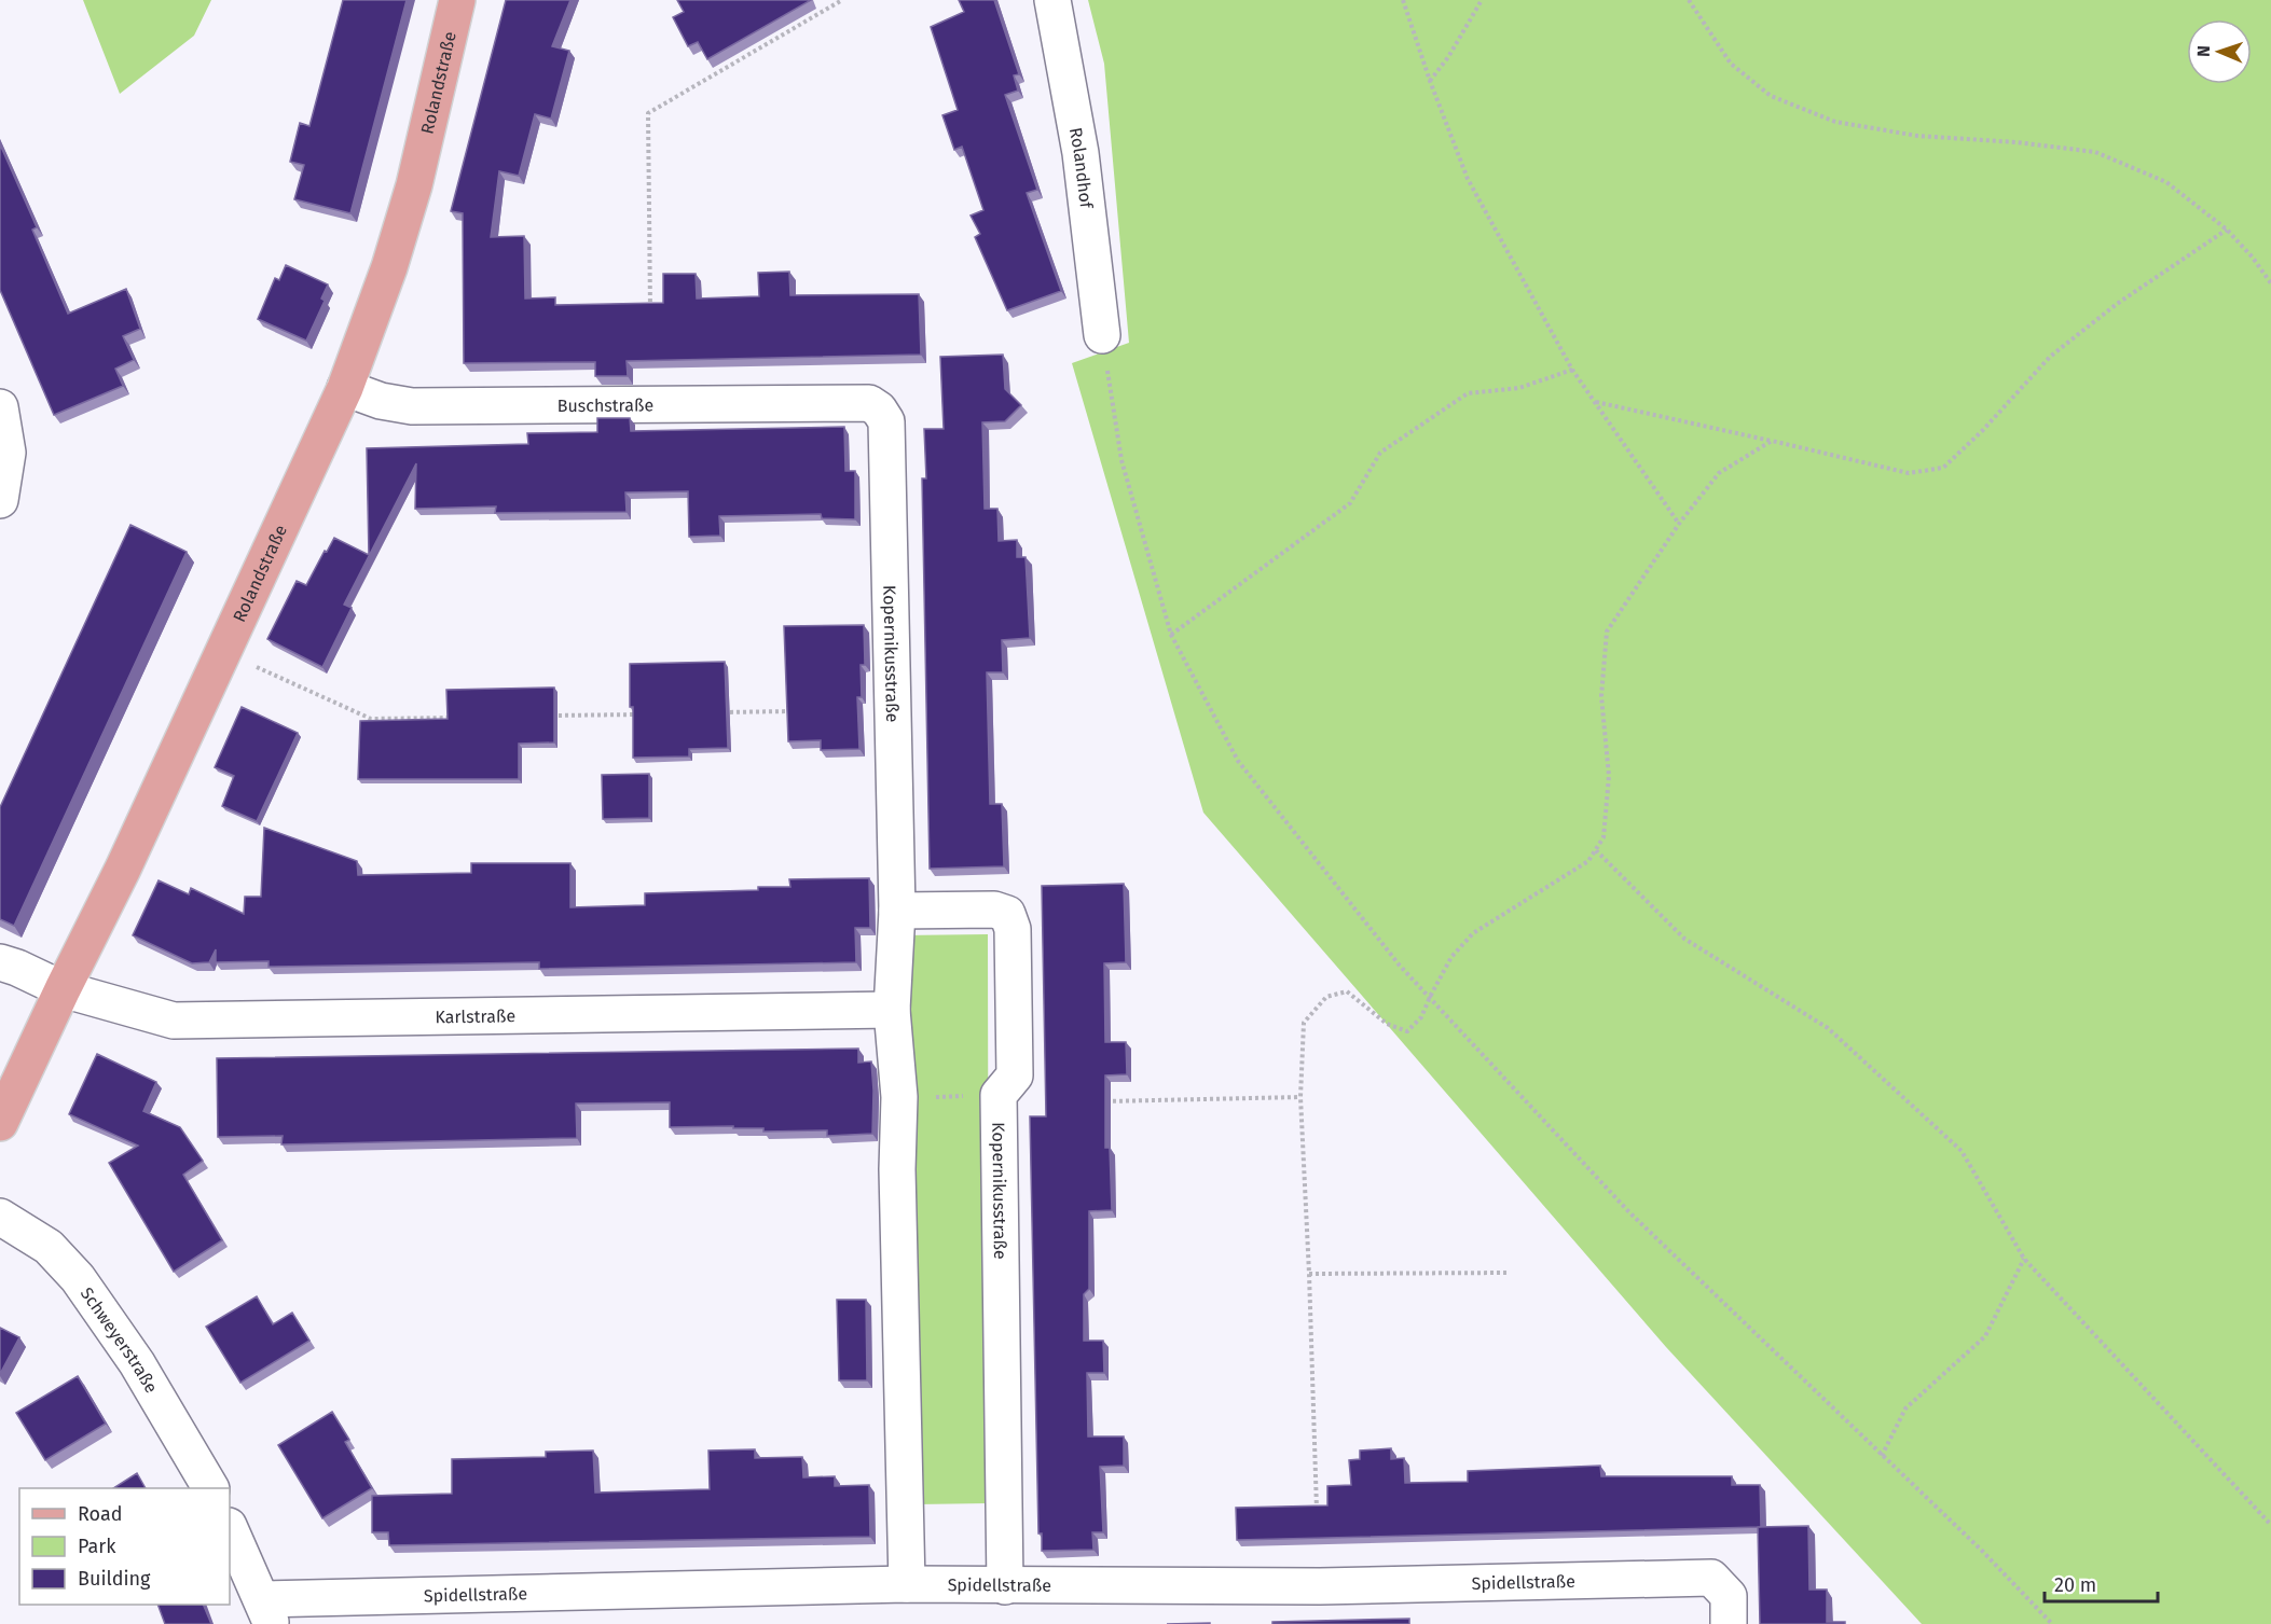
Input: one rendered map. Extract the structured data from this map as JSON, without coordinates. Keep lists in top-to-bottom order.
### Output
{
  "streets": {
    "main road": ["Rolandstraße"],
    "street": [
      "Rolandhof",
      "Buschstraße",
      "Kopernikusstraße",
      "Karlstraße",
      "Schweyerstraße",
      "Spidellstraße"
    ]
  },
  "crossings": [
    ["Rolandstraße", "Buschstraße"],
    ["Rolandstraße", "Karlstraße"],
    ["Buschstraße", "Kopernikusstraße"],
    ["Kopernikusstraße", "Karlstraße"],
    ["Kopernikusstraße", "Spidellstraße"]
  ],
  "legend": ["Road", "Park", "Building"],
  "scale_bar": "20 m",
  "north": "left"
}
